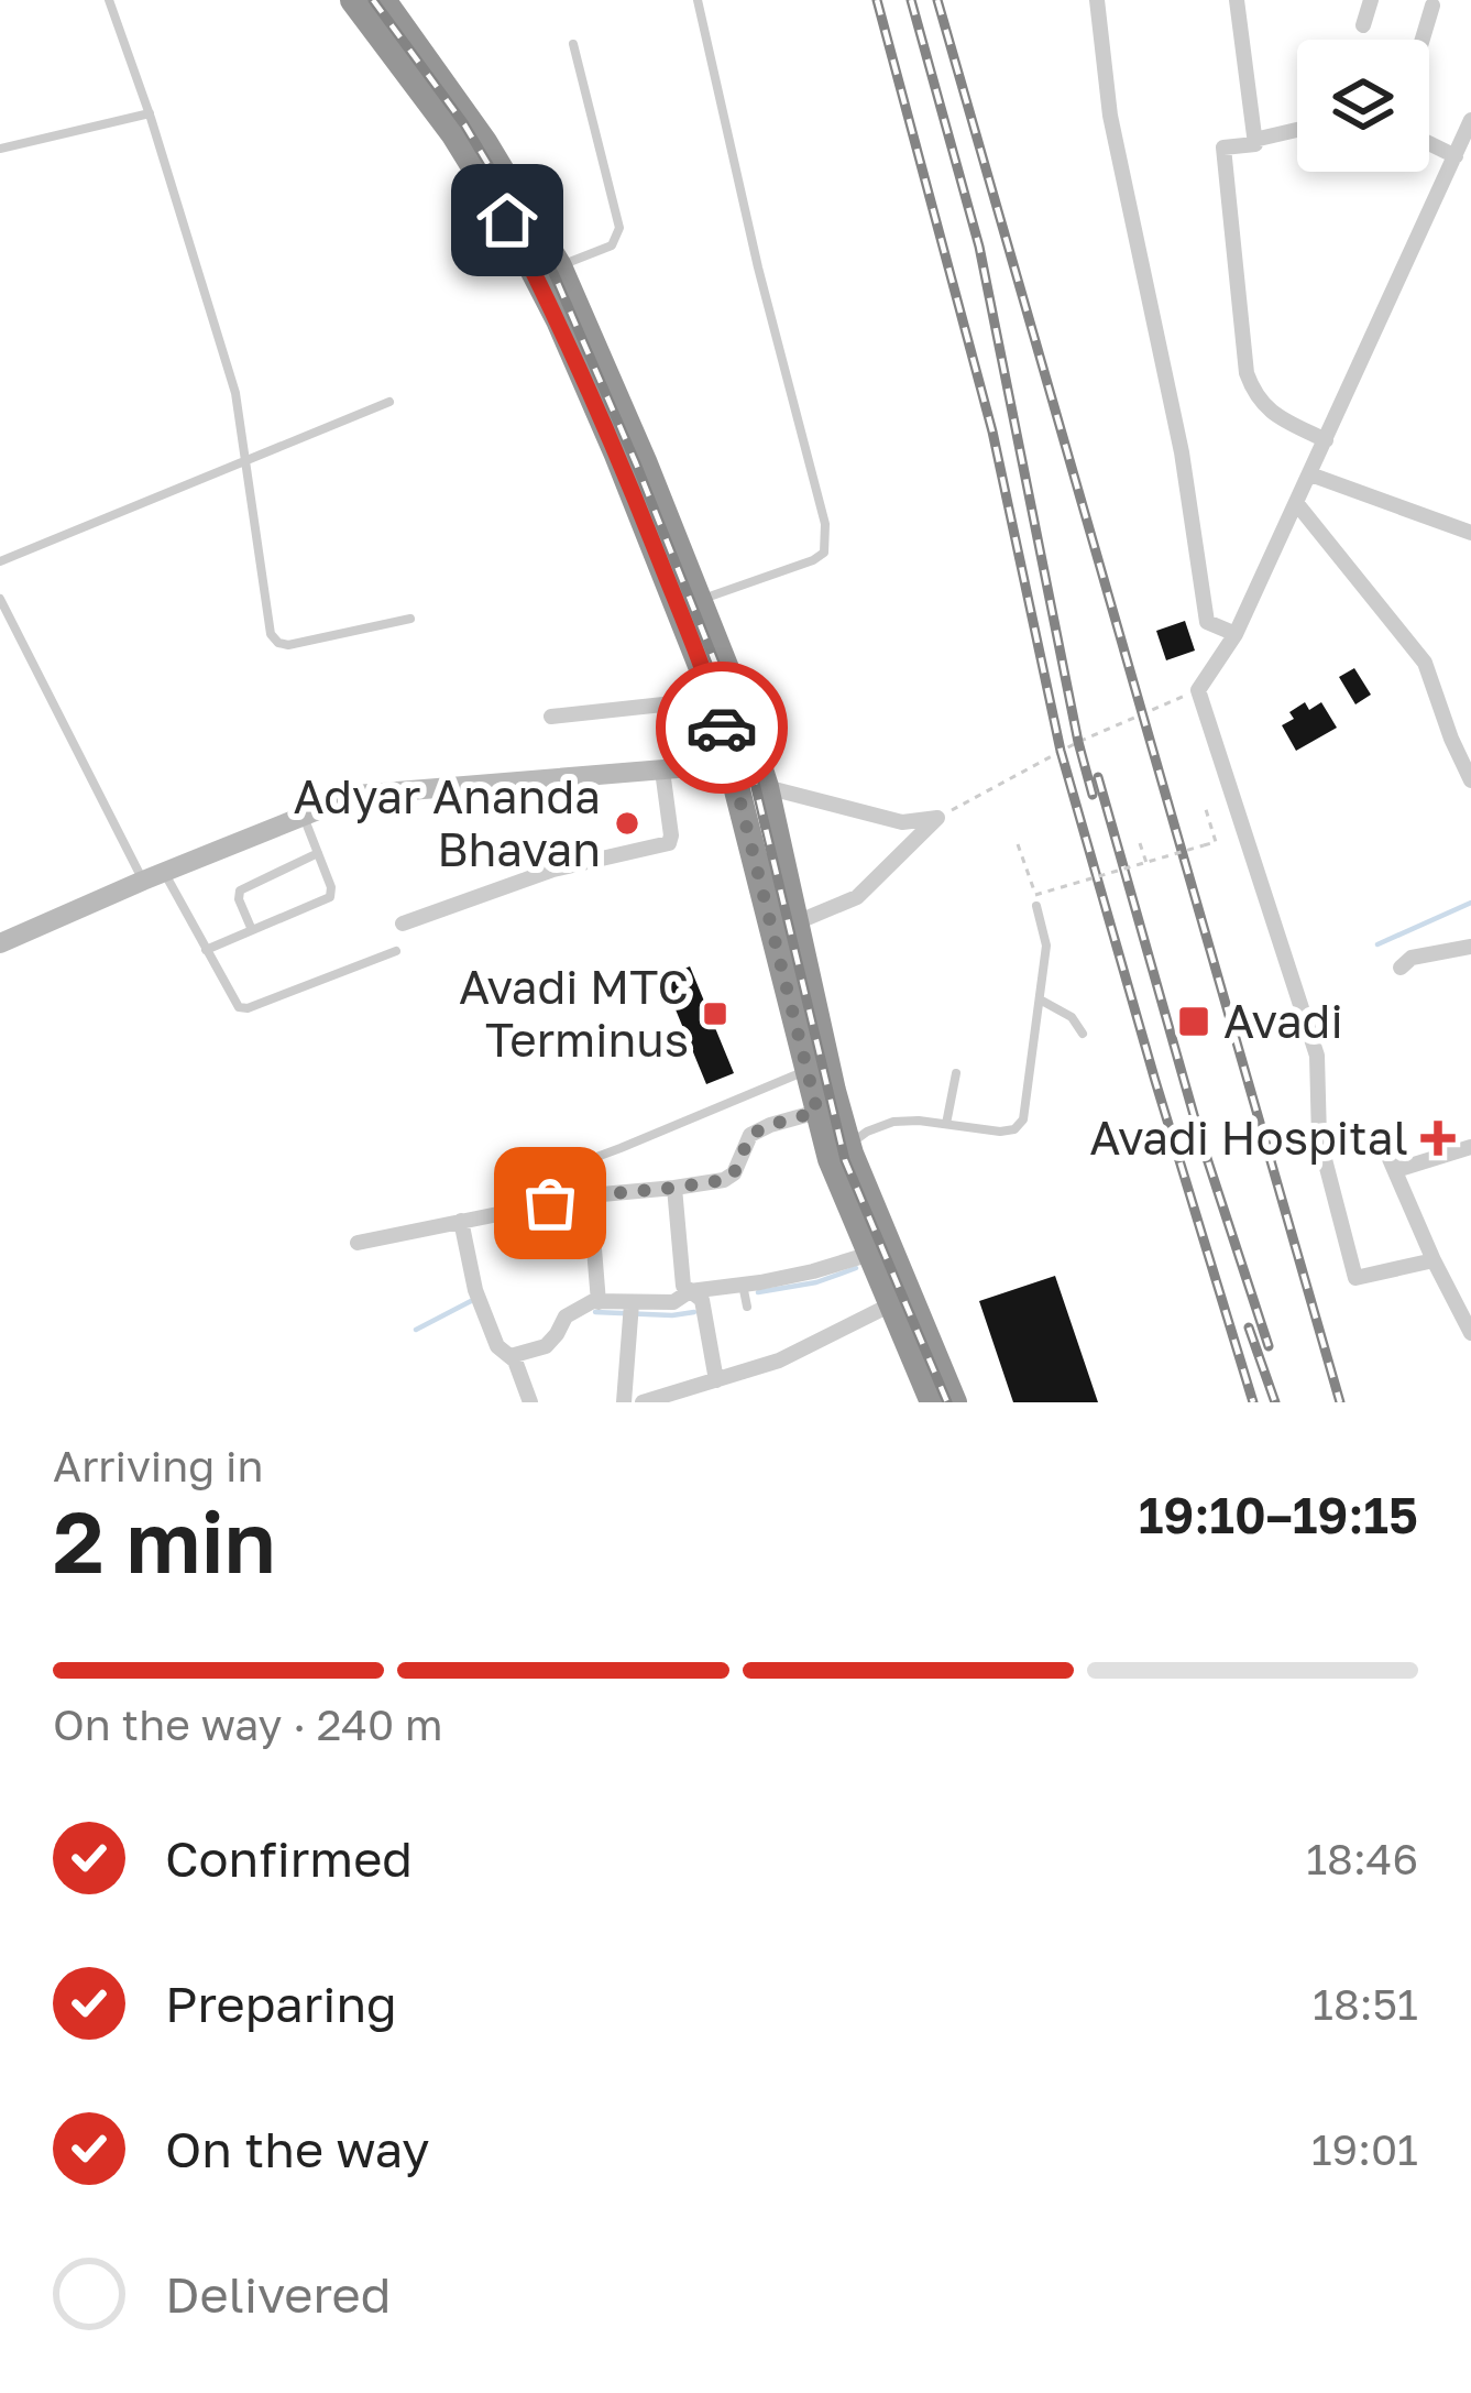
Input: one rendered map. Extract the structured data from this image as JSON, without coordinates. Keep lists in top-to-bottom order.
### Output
{
  "places": {
    "other": ["Adyar Ananda Bhavan"],
    "transit": ["Avadi MTC Terminus", "Avadi"],
    "health": ["Avadi Hospital"]
  },
  "page": {
    "heading": ["2 min", "Arriving in", "19:10–19:15"],
    "bar": "On the way · 240 m",
    "list": [
      ["Confirmed", "18:46"],
      ["Preparing", "18:51"],
      ["On the way", "19:01"],
      "Delivered"
    ]
  }
}
